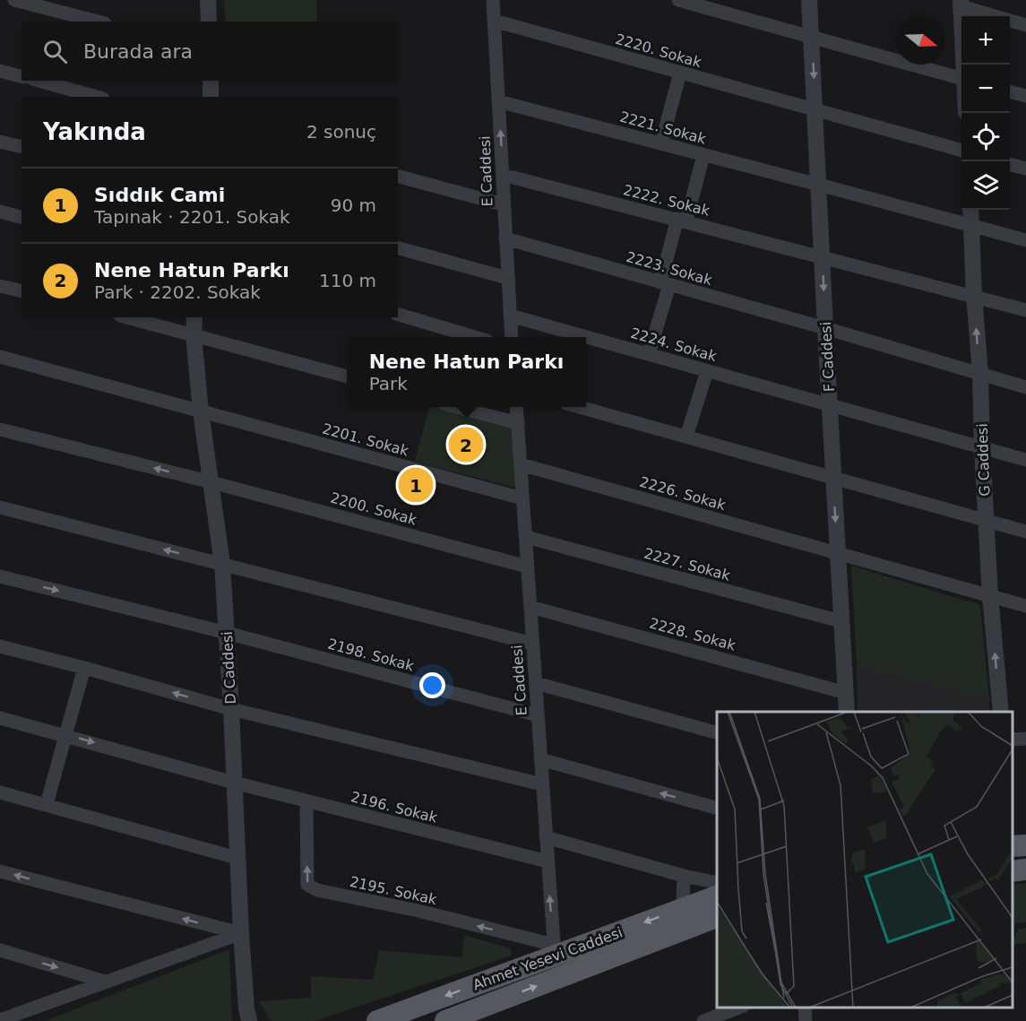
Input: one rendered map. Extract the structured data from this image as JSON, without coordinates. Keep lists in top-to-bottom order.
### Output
{
  "streets": {
    "main road": ["Ahmet Yesevi Caddesi"],
    "street": [
      "2220. Sokak",
      "2221. Sokak",
      "E Caddesi",
      "2222. Sokak",
      "2223. Sokak",
      "2224. Sokak",
      "F Caddesi",
      "2201. Sokak",
      "G Caddesi",
      "2226. Sokak",
      "2200. Sokak",
      "2227. Sokak",
      "2228. Sokak",
      "2198. Sokak",
      "D Caddesi",
      "2196. Sokak",
      "2195. Sokak"
    ]
  },
  "crossings": [
    ["2220. Sokak", "E Caddesi"],
    ["2220. Sokak", "F Caddesi"],
    ["2221. Sokak", "E Caddesi"],
    ["2221. Sokak", "F Caddesi"],
    ["2221. Sokak", "G Caddesi"],
    ["E Caddesi", "2222. Sokak"],
    ["E Caddesi", "2223. Sokak"],
    ["E Caddesi", "2224. Sokak"],
    ["E Caddesi", "2201. Sokak"],
    ["E Caddesi", "2226. Sokak"],
    ["E Caddesi", "2200. Sokak"],
    ["E Caddesi", "2227. Sokak"],
    ["E Caddesi", "2228. Sokak"],
    ["E Caddesi", "2198. Sokak"],
    ["E Caddesi", "2196. Sokak"],
    ["E Caddesi", "2195. Sokak"],
    ["E Caddesi", "Ahmet Yesevi Caddesi"],
    ["2222. Sokak", "F Caddesi"],
    ["2222. Sokak", "G Caddesi"],
    ["2223. Sokak", "F Caddesi"],
    ["2223. Sokak", "G Caddesi"],
    ["2224. Sokak", "F Caddesi"],
    ["2224. Sokak", "G Caddesi"],
    ["F Caddesi", "2226. Sokak"],
    ["F Caddesi", "2227. Sokak"],
    ["F Caddesi", "2228. Sokak"],
    ["2201. Sokak", "D Caddesi"],
    ["G Caddesi", "2226. Sokak"],
    ["2200. Sokak", "D Caddesi"],
    ["2198. Sokak", "D Caddesi"],
    ["D Caddesi", "2196. Sokak"],
    ["2196. Sokak", "2195. Sokak"],
    ["2195. Sokak", "Ahmet Yesevi Caddesi"]
  ],
  "one_way": ["G Caddesi"],
  "north": "right",
  "page": {
    "map_buttons": ["+", "−"],
    "search": "Burada ara",
    "heading": ["Yakında", "2 sonuç"],
    "list": [
      {
        "mark": "1",
        "name": "Sıddık Cami",
        "note": "Tapınak · 2201. Sokak",
        "value": "90 m"
      },
      {
        "mark": "2",
        "name": "Nene Hatun Parkı",
        "note": "Park · 2202. Sokak",
        "value": "110 m"
      }
    ],
    "popup": ["Nene Hatun Parkı", "Park"],
    "pins": ["2", "1"]
  }
}
